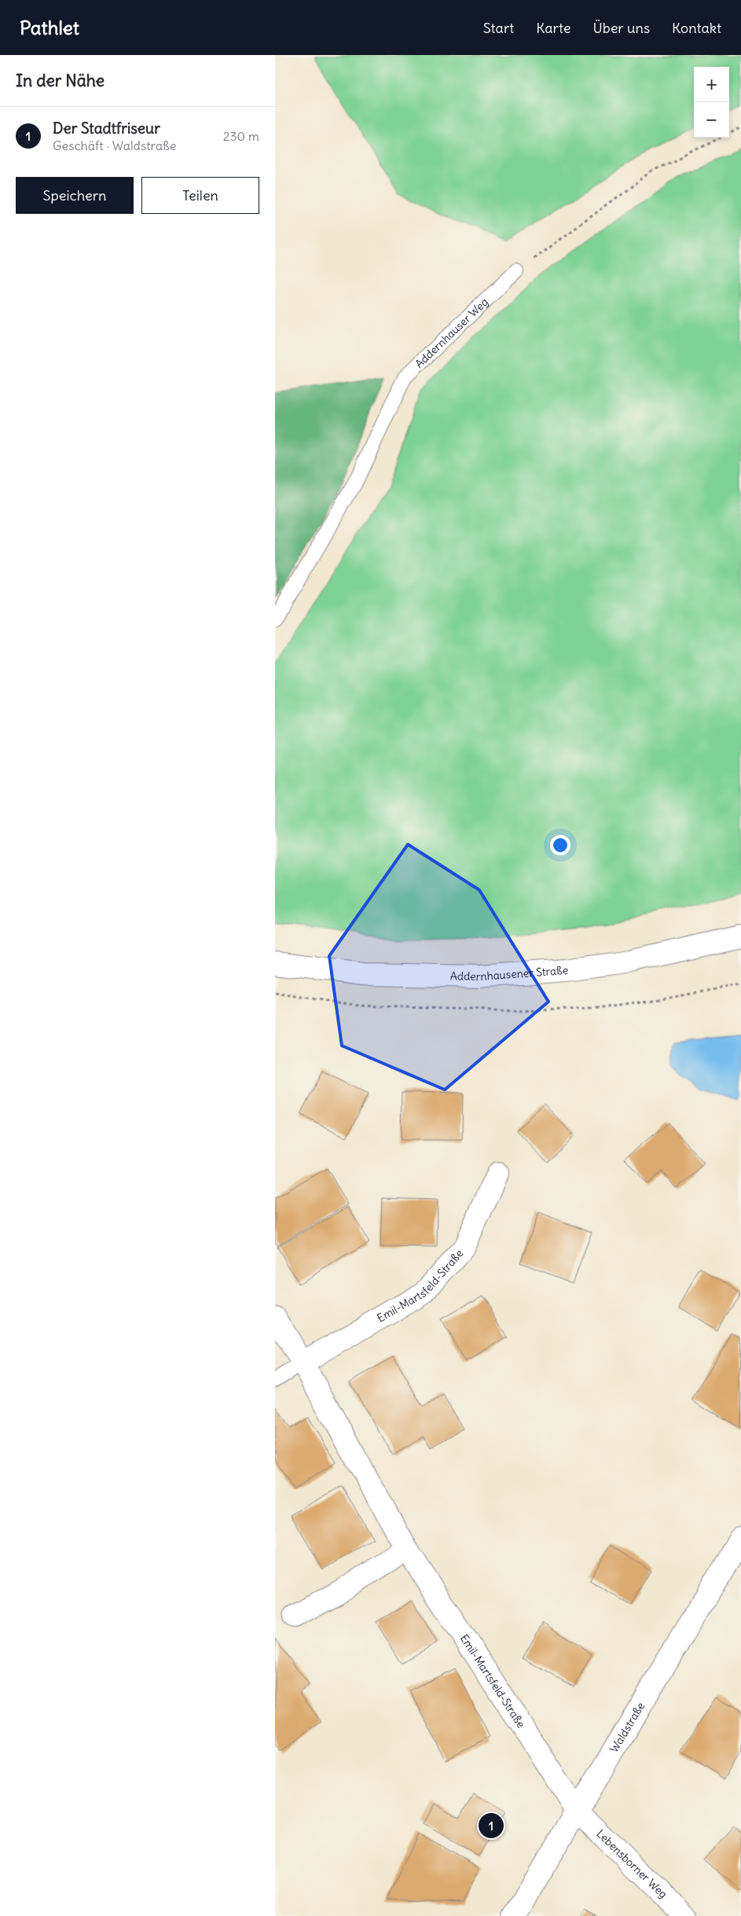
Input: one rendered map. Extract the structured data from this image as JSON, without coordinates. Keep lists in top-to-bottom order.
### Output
{
  "streets": {
    "street": [
      "Addernhausener Straße",
      "Emil-Martsfeld-Straße",
      "Waldstraße",
      "Lebensborner Weg"
    ],
    "lane": ["Addernhauser Weg"]
  },
  "crossings": [
    ["Emil-Martsfeld-Straße", "Waldstraße"],
    ["Emil-Martsfeld-Straße", "Lebensborner Weg"],
    ["Waldstraße", "Lebensborner Weg"]
  ],
  "page": {
    "header": "Pathlet",
    "nav": [
      "Start",
      "Karte",
      "Über uns",
      "Kontakt"
    ],
    "heading": "In der Nähe",
    "map_buttons": ["+", "−"],
    "list": [
      {
        "mark": "1",
        "name": "Der Stadtfriseur",
        "note": "Geschäft · Waldstraße",
        "value": "230 m"
      }
    ],
    "buttons": ["Speichern", "Teilen"],
    "pins": "1"
  }
}
